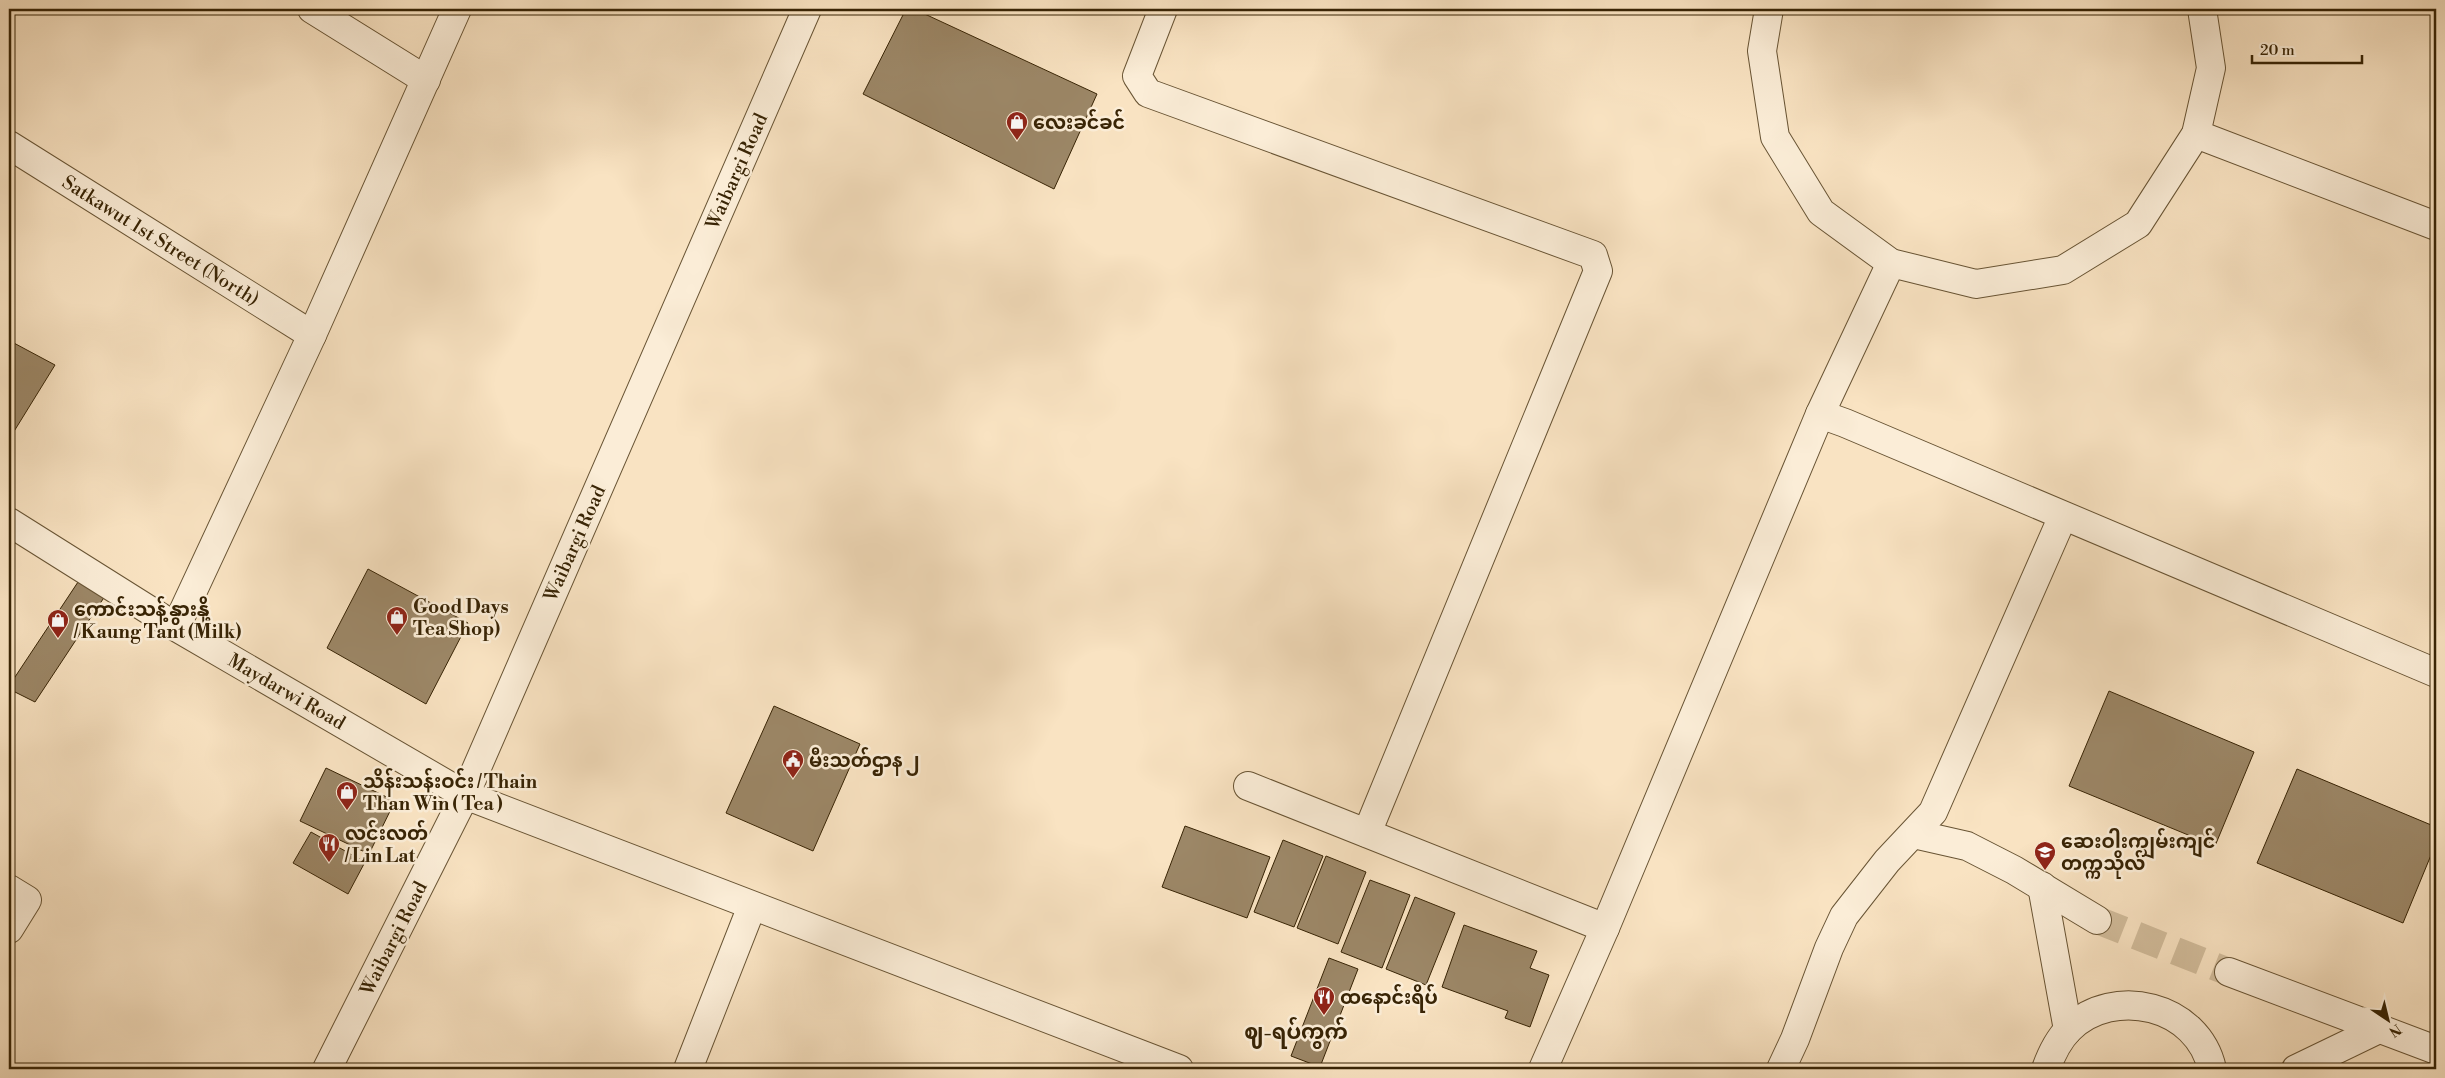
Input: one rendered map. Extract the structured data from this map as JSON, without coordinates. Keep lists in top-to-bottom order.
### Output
{
  "streets": {
    "street": ["Waibargi Road", "Satkawut 1st Street (North)", "Maydarwi Road"]
  },
  "crossings": [
    ["Waibargi Road", "Maydarwi Road"]
  ],
  "districts": ["ဈ-ရပ်ကွက်"],
  "places": {
    "shop": [
      "လေးခင်ခင်",
      "Good Days Tea Shop)",
      "ကောင်းသန့် နွားနို့ / Kaung Tant (Milk)",
      "သိန်းသန်းဝင်း / Thain Than Win ( Tea )"
    ],
    "public building": ["မီးသတ်ဌာန ၂"],
    "restaurant": ["လင်းလတ် / Lin Lat", "ထနောင်းရိပ်"],
    "school or university": ["ဆေးဝါးကျွမ်းကျင် တက္ကသိုလ်"]
  },
  "scale_bar": "20 m",
  "north": "bottom right"
}
